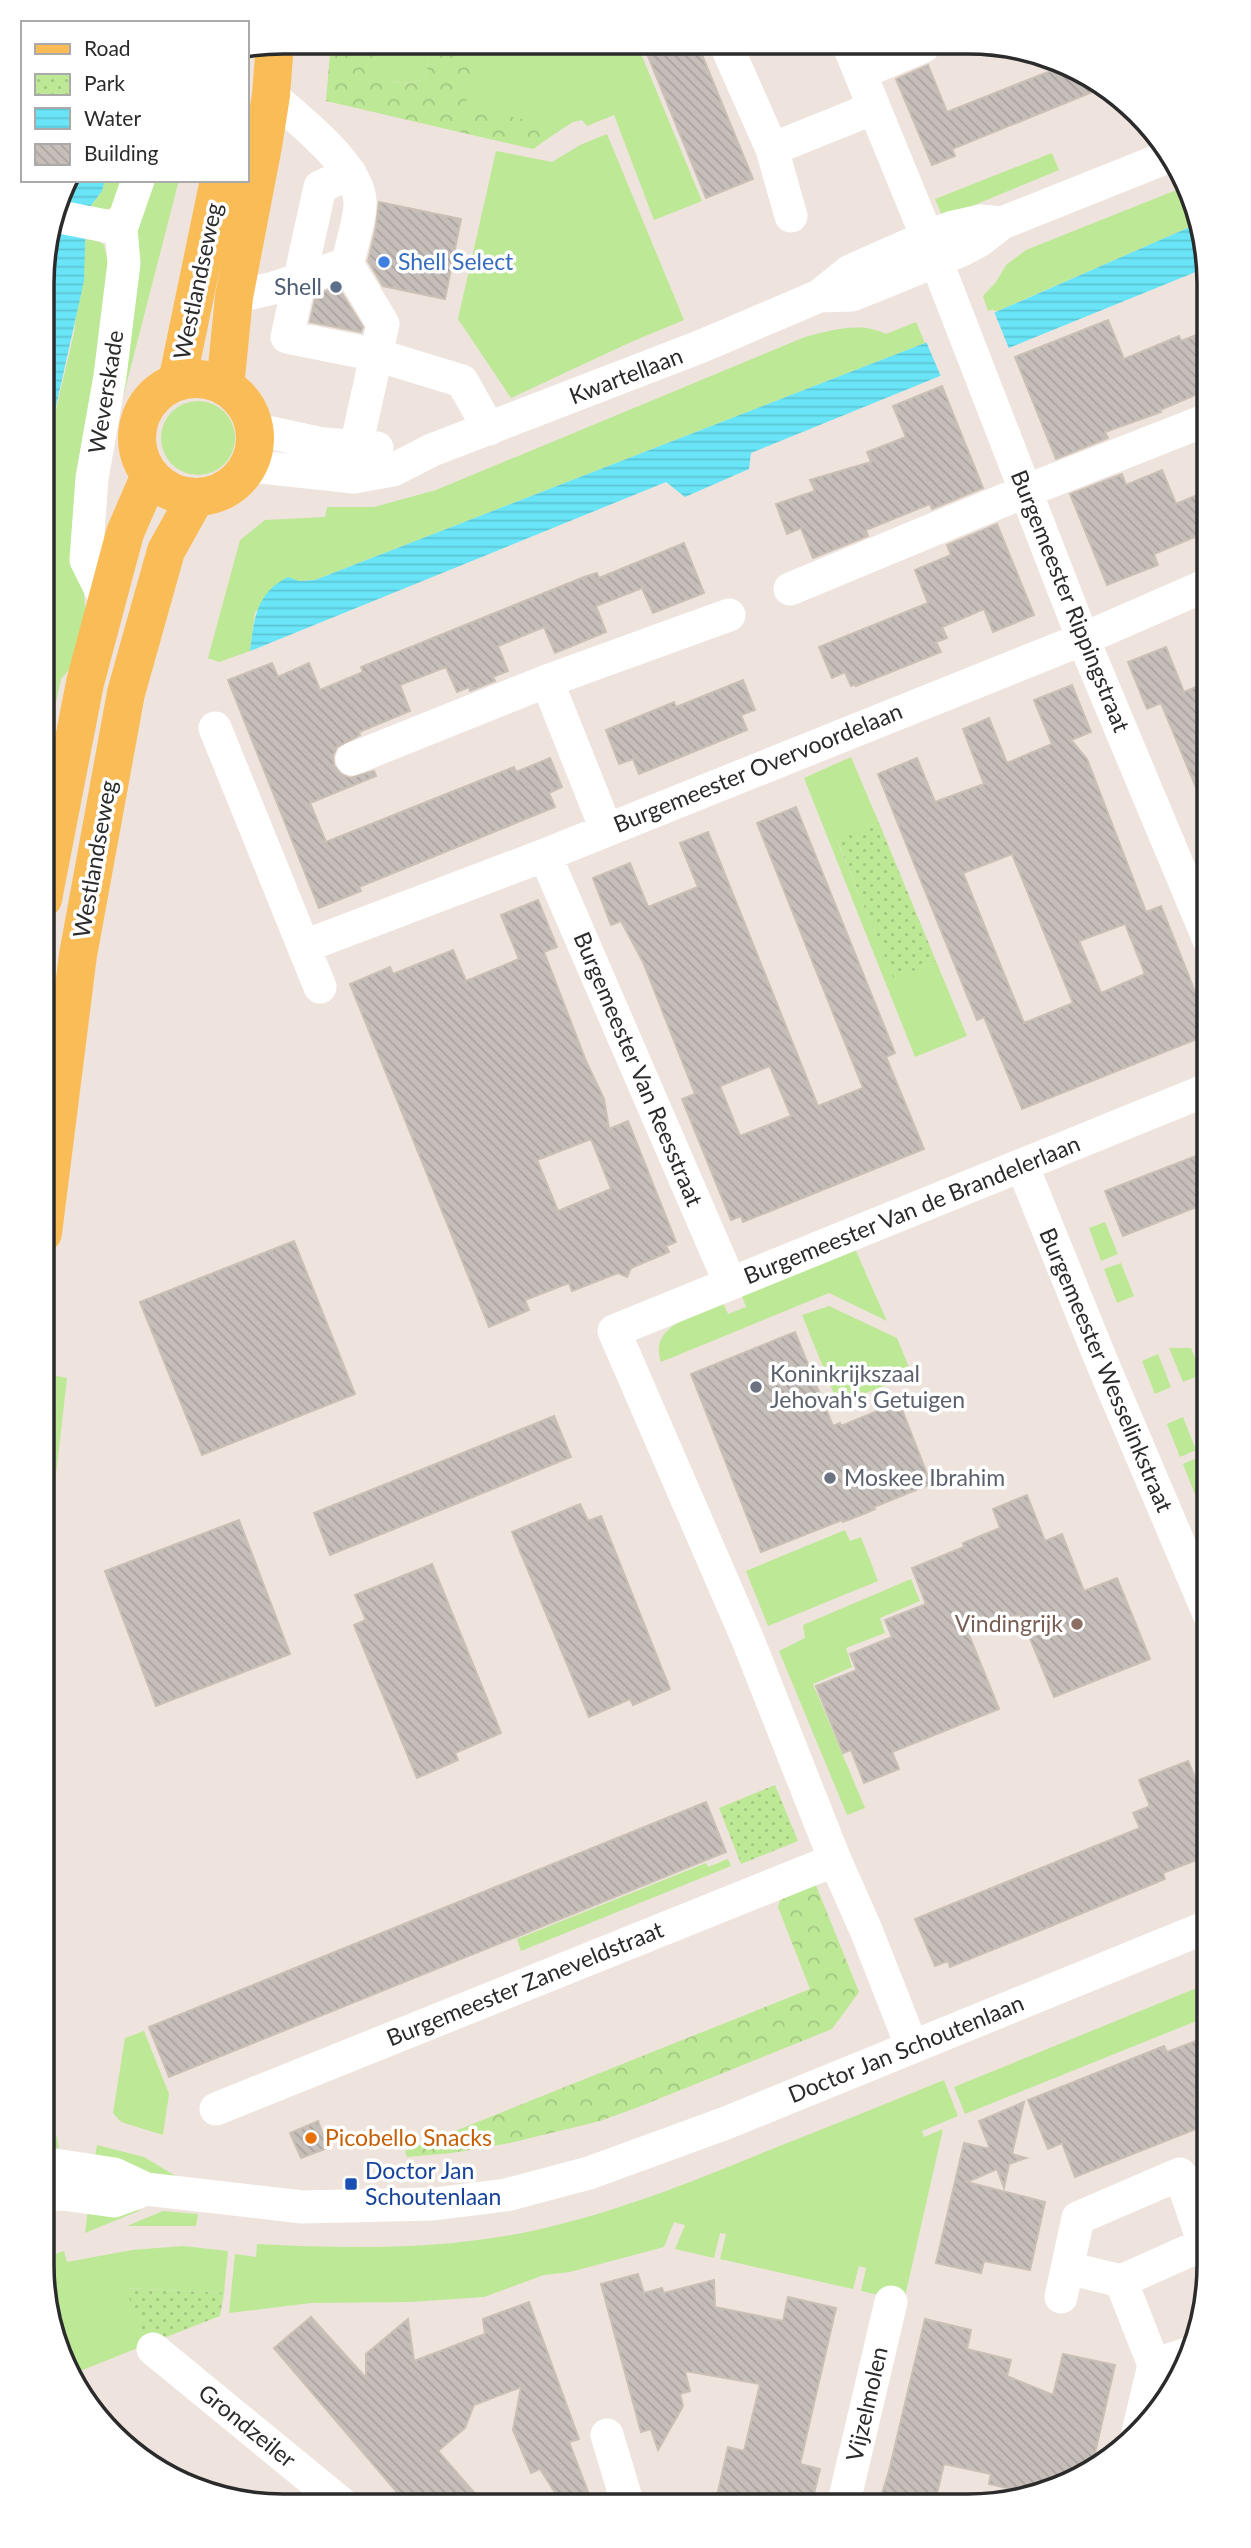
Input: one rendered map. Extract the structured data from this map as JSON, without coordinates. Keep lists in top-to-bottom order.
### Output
{
  "streets": {
    "main road": ["Westlandseweg"],
    "street": [
      "Kwartellaan",
      "Weverskade",
      "Burgemeester Rippingstraat",
      "Burgemeester Overvoordelaan",
      "Burgemeester Van Reesstraat",
      "Burgemeester Van de Brandelerlaan",
      "Burgemeester Wesselinkstraat",
      "Burgemeester Zaneveldstraat",
      "Doctor Jan Schoutenlaan",
      "Vijzelmolen",
      "Grondzeiler"
    ]
  },
  "crossings": [
    ["Westlandseweg", "Kwartellaan"],
    ["Westlandseweg", "Weverskade"],
    ["Kwartellaan", "Burgemeester Rippingstraat"],
    ["Burgemeester Rippingstraat", "Burgemeester Overvoordelaan"],
    ["Burgemeester Overvoordelaan", "Burgemeester Van Reesstraat"],
    ["Burgemeester Van Reesstraat", "Burgemeester Van de Brandelerlaan"],
    ["Burgemeester Van de Brandelerlaan", "Burgemeester Wesselinkstraat"],
    ["Burgemeester Van de Brandelerlaan", "Burgemeester Zaneveldstraat"]
  ],
  "places": {
    "other": [
      "Shell Select",
      "Shell",
      "Koninkrijkszaal Jehovah's Getuigen",
      "Moskee Ibrahim",
      "Vindingrijk",
      "Picobello Snacks"
    ],
    "transit": ["Doctor Jan Schoutenlaan"]
  },
  "legend": [
    "Road",
    "Park",
    "Water",
    "Building"
  ]
}
